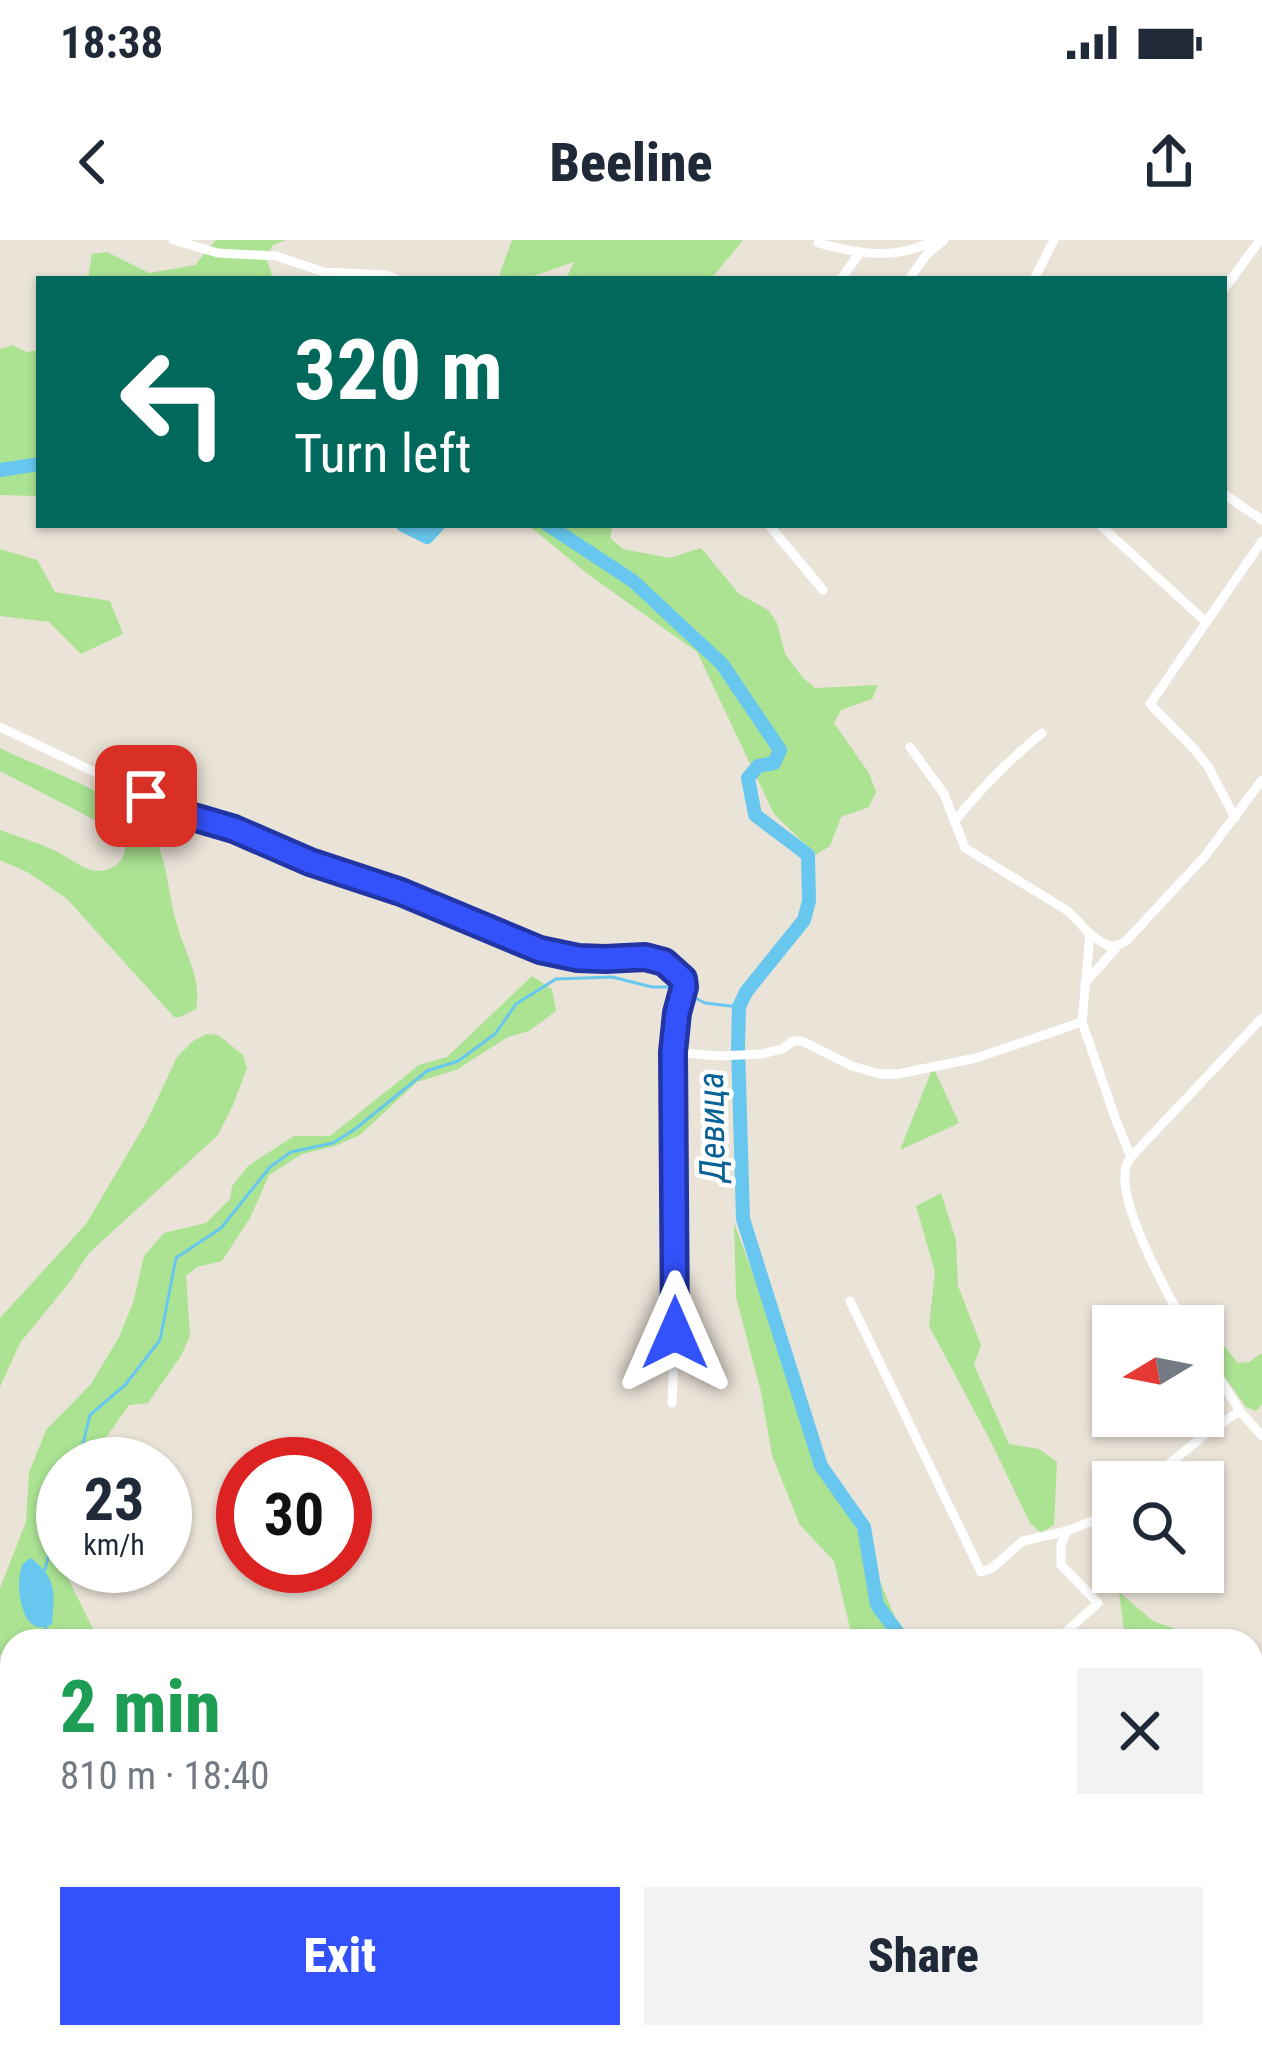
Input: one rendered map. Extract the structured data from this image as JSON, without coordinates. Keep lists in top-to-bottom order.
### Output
{
  "water": ["Девица"],
  "north": "left",
  "page": {
    "status": "18:38",
    "header": "Beeline",
    "turn": ["320 m", "Turn left"],
    "speed": "23 km/h",
    "limit": "30",
    "heading": ["2 min", "810 m · 18:40"],
    "buttons": ["Exit", "Share"]
  }
}
